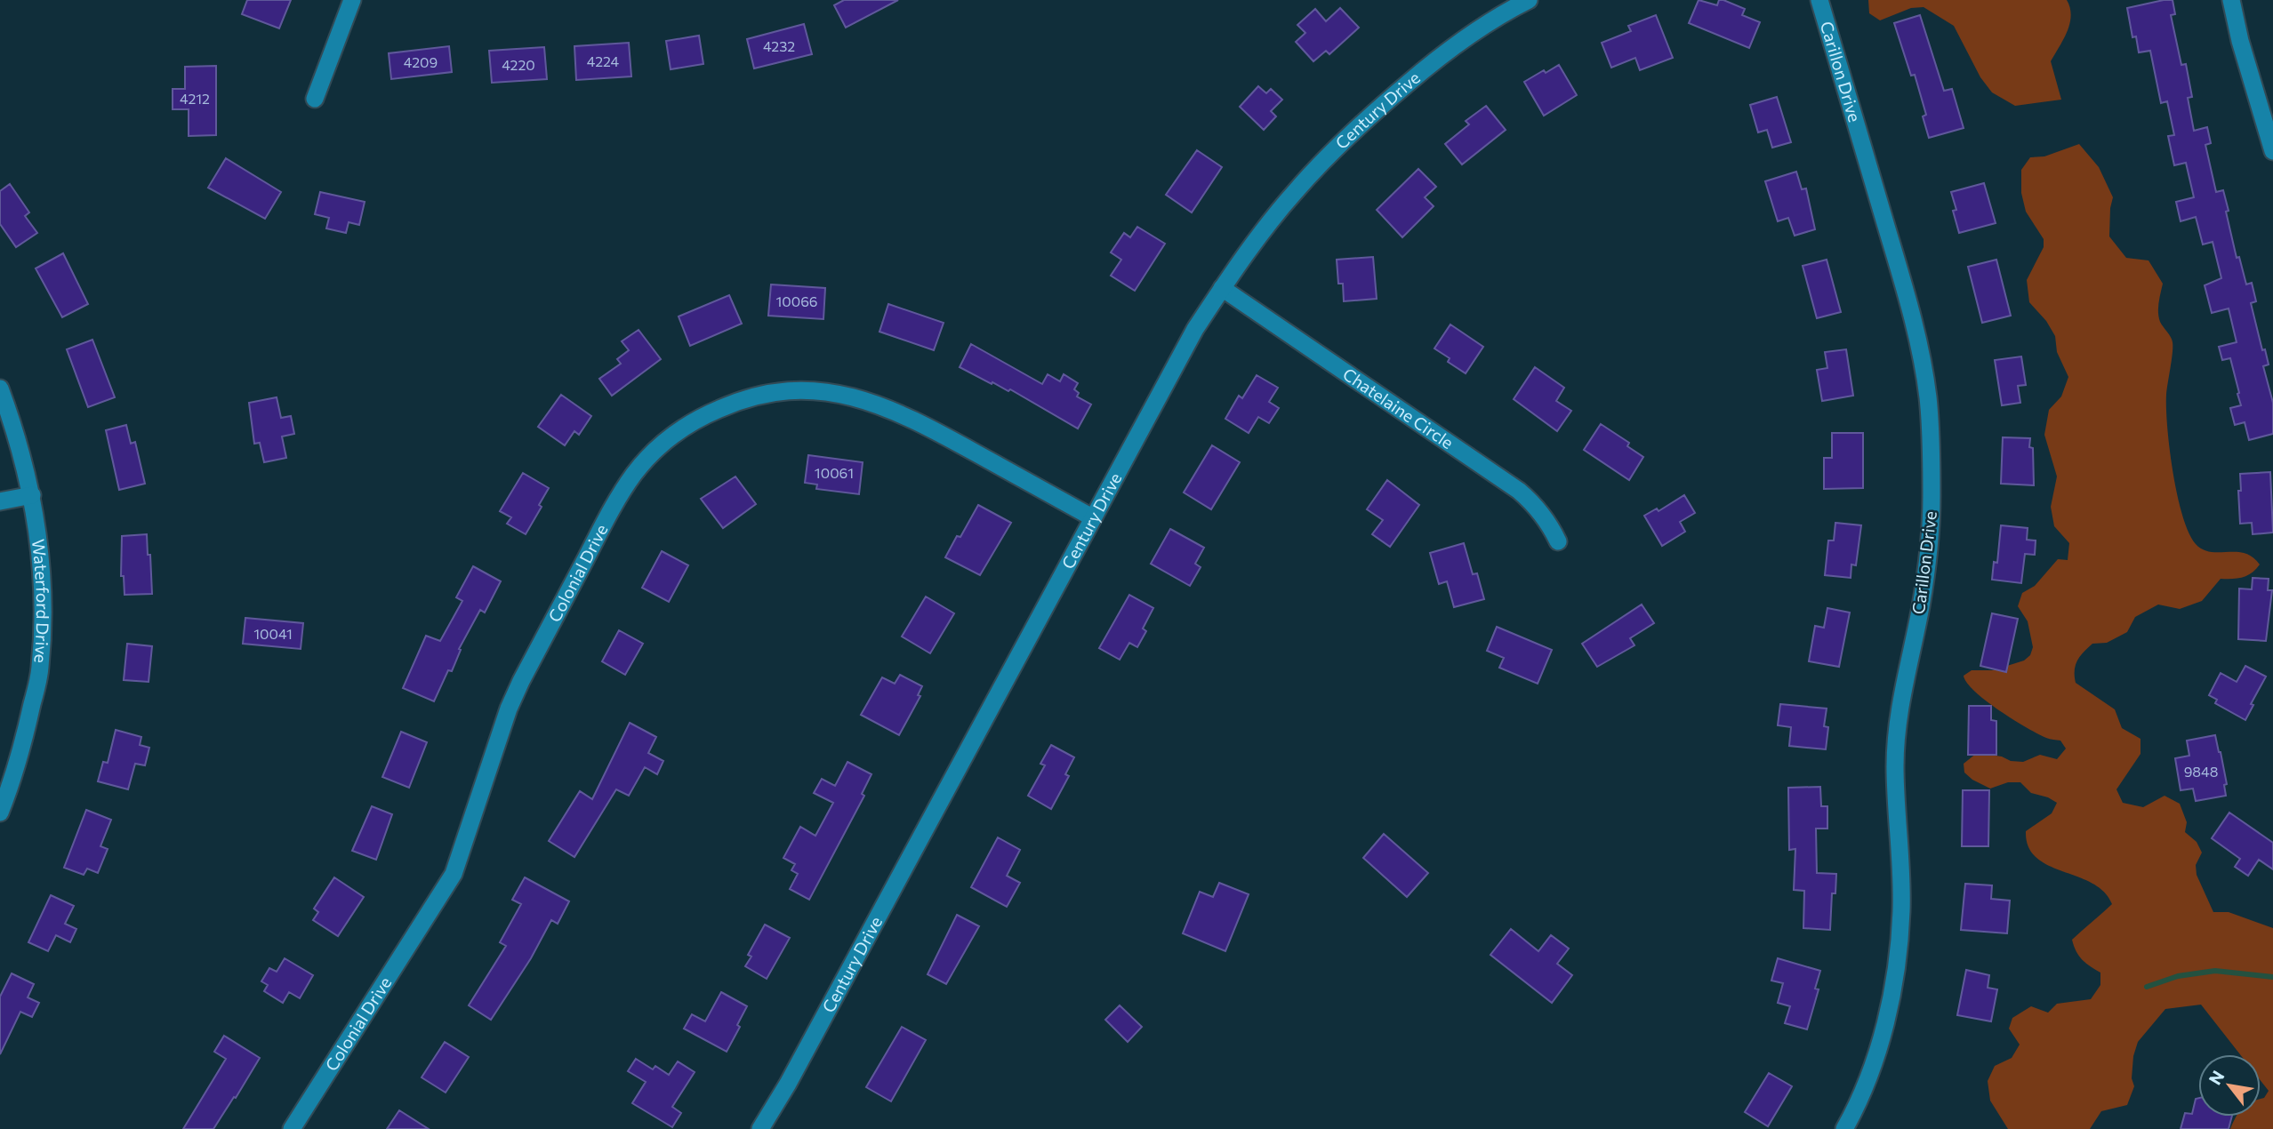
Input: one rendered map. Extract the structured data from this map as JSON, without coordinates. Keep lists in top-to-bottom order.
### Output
{
  "streets": {
    "street": [
      "Carillon Drive",
      "Century Drive",
      "Chatelaine Circle",
      "Colonial Drive",
      "Waterford Drive"
    ]
  },
  "crossings": [
    ["Century Drive", "Chatelaine Circle"],
    ["Century Drive", "Colonial Drive"]
  ],
  "house_numbers": [
    "4232",
    "4224",
    "4209",
    "4220",
    "4212",
    "10066",
    "10061",
    "10041",
    "9848"
  ],
  "north": "top left"
}
